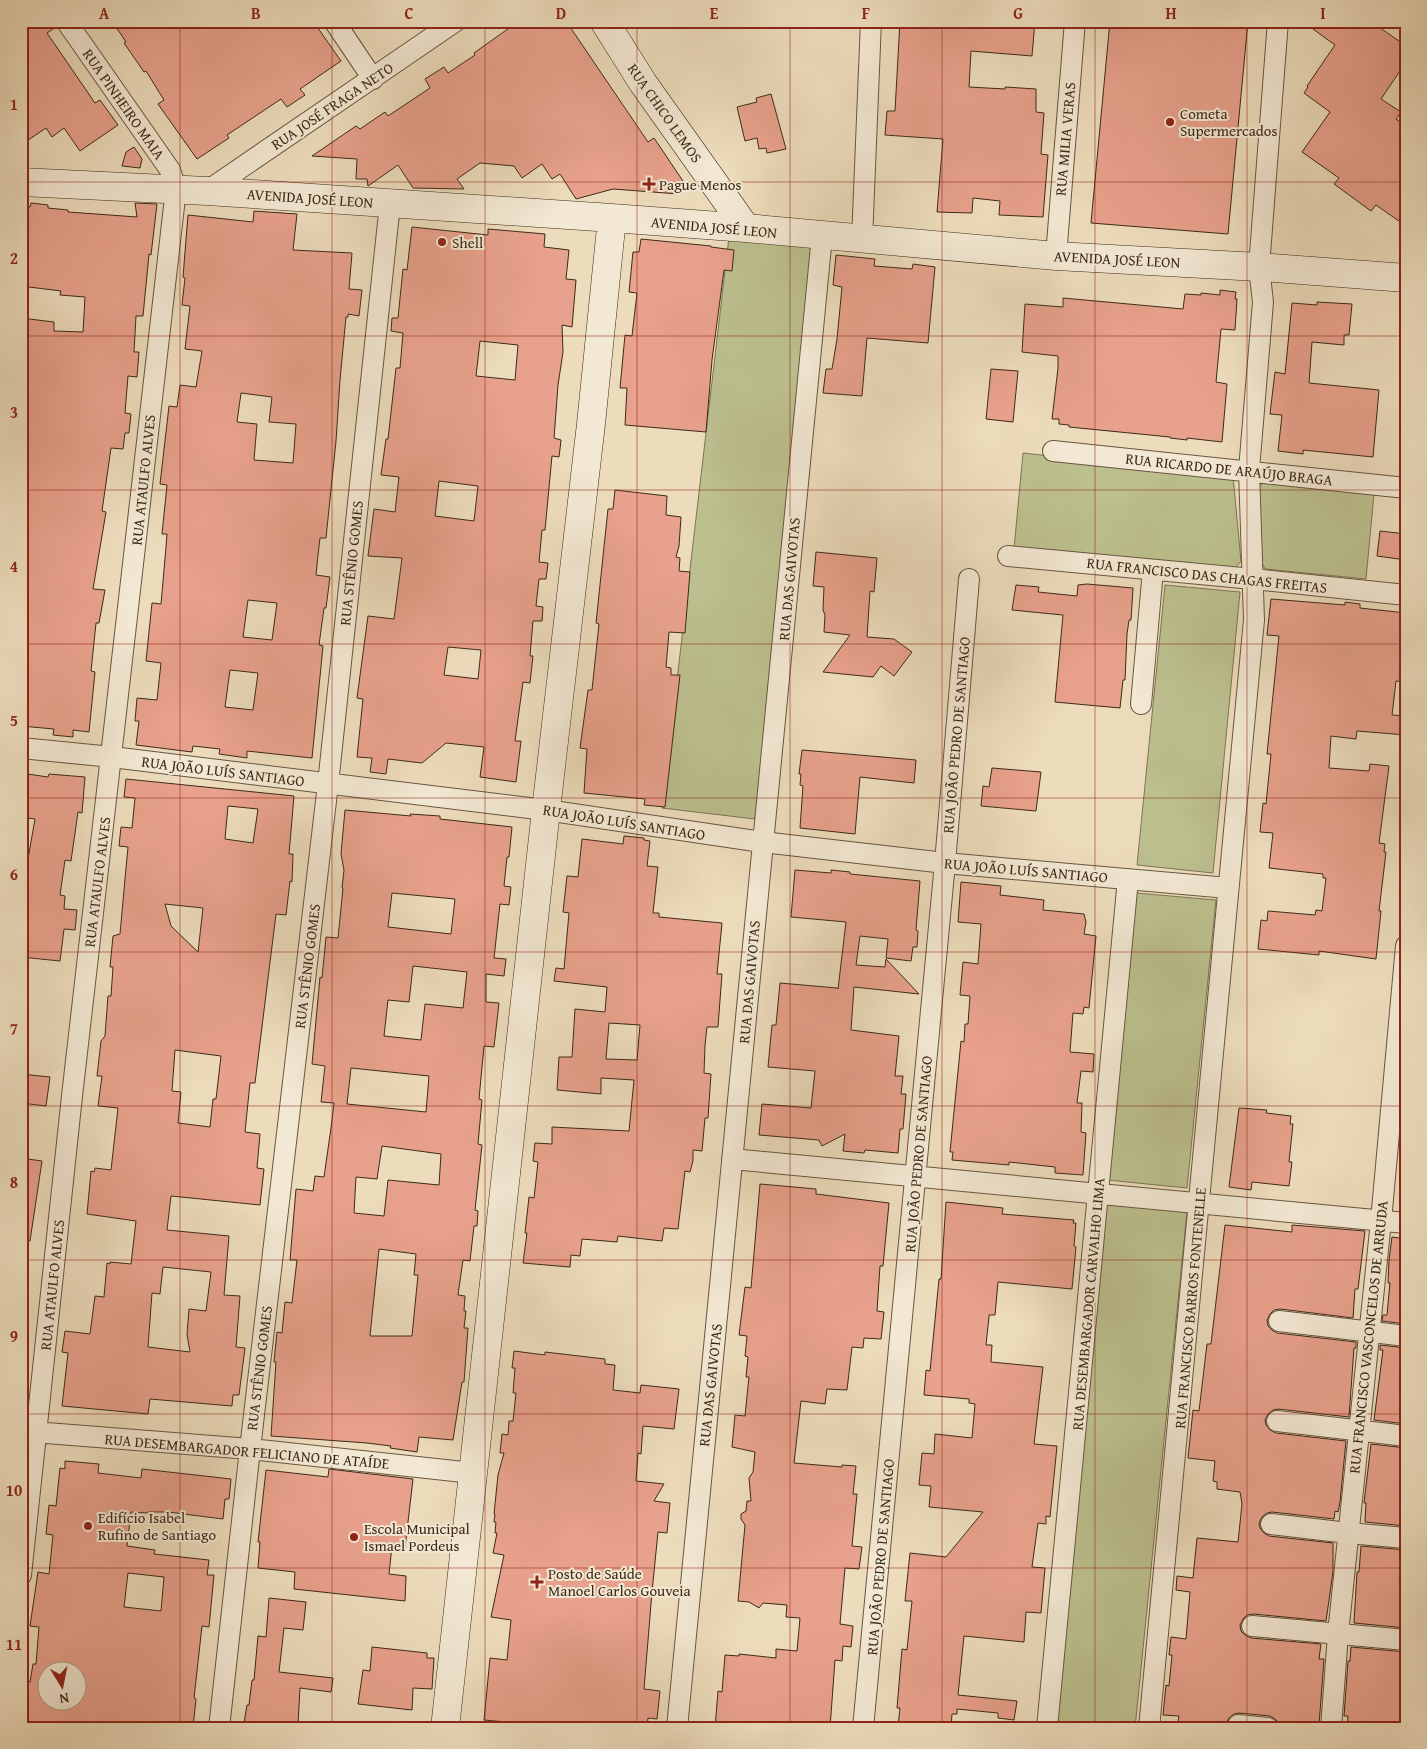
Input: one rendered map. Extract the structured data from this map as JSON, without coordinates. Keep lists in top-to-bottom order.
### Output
{
  "streets": {
    "street": [
      "RUA PINHEIRO MAIA",
      "RUA JOSÉ FRAGA NETO",
      "RUA CHICO LEMOS",
      "RUA MILIA VERAS",
      "AVENIDA JOSÉ LEON",
      "RUA RICARDO DE ARAÚJO BRAGA",
      "RUA ATAULFO ALVES",
      "RUA STÊNIO GOMES",
      "RUA FRANCISCO DAS CHAGAS FREITAS",
      "RUA DAS GAIVOTAS",
      "RUA JOÃO PEDRO DE SANTIAGO",
      "RUA JOÃO LUÍS SANTIAGO",
      "RUA DESEMBARGADOR CARVALHO LIMA",
      "RUA FRANCISCO BARROS FONTENELLE",
      "RUA FRANCISCO VASCONCELOS DE ARRUDA",
      "RUA DESEMBARGADOR FELICIANO DE ATAÍDE"
    ]
  },
  "crossings": [
    ["RUA PINHEIRO MAIA", "AVENIDA JOSÉ LEON"],
    ["RUA PINHEIRO MAIA", "RUA ATAULFO ALVES"],
    ["RUA JOSÉ FRAGA NETO", "AVENIDA JOSÉ LEON"],
    ["RUA CHICO LEMOS", "AVENIDA JOSÉ LEON"],
    ["RUA MILIA VERAS", "AVENIDA JOSÉ LEON"],
    ["AVENIDA JOSÉ LEON", "RUA ATAULFO ALVES"],
    ["AVENIDA JOSÉ LEON", "RUA STÊNIO GOMES"],
    ["AVENIDA JOSÉ LEON", "RUA DAS GAIVOTAS"],
    ["AVENIDA JOSÉ LEON", "RUA FRANCISCO BARROS FONTENELLE"],
    ["RUA RICARDO DE ARAÚJO BRAGA", "RUA FRANCISCO BARROS FONTENELLE"],
    ["RUA ATAULFO ALVES", "RUA JOÃO LUÍS SANTIAGO"],
    ["RUA ATAULFO ALVES", "RUA DESEMBARGADOR FELICIANO DE ATAÍDE"],
    ["RUA STÊNIO GOMES", "RUA JOÃO LUÍS SANTIAGO"],
    ["RUA STÊNIO GOMES", "RUA DESEMBARGADOR FELICIANO DE ATAÍDE"],
    ["RUA FRANCISCO DAS CHAGAS FREITAS", "RUA FRANCISCO BARROS FONTENELLE"],
    ["RUA DAS GAIVOTAS", "RUA JOÃO LUÍS SANTIAGO"],
    ["RUA JOÃO PEDRO DE SANTIAGO", "RUA JOÃO LUÍS SANTIAGO"],
    ["RUA JOÃO LUÍS SANTIAGO", "RUA DESEMBARGADOR CARVALHO LIMA"],
    ["RUA JOÃO LUÍS SANTIAGO", "RUA FRANCISCO BARROS FONTENELLE"]
  ],
  "places": {
    "other": [
      "Cometa Supermercados",
      "Shell",
      "Edifício Isabel Rufino de Santiago",
      "Escola Municipal Ismael Pordeus"
    ],
    "health": ["Pague Menos", "Posto de Saúde Manoel Carlos Gouveia"]
  },
  "north": "bottom",
  "grid": {
    "columns": [
      "A",
      "B",
      "C",
      "D",
      "E",
      "F",
      "G",
      "H",
      "I"
    ],
    "rows": [
      "1",
      "2",
      "3",
      "4",
      "5",
      "6",
      "7",
      "8",
      "9",
      "10",
      "11"
    ]
  }
}
